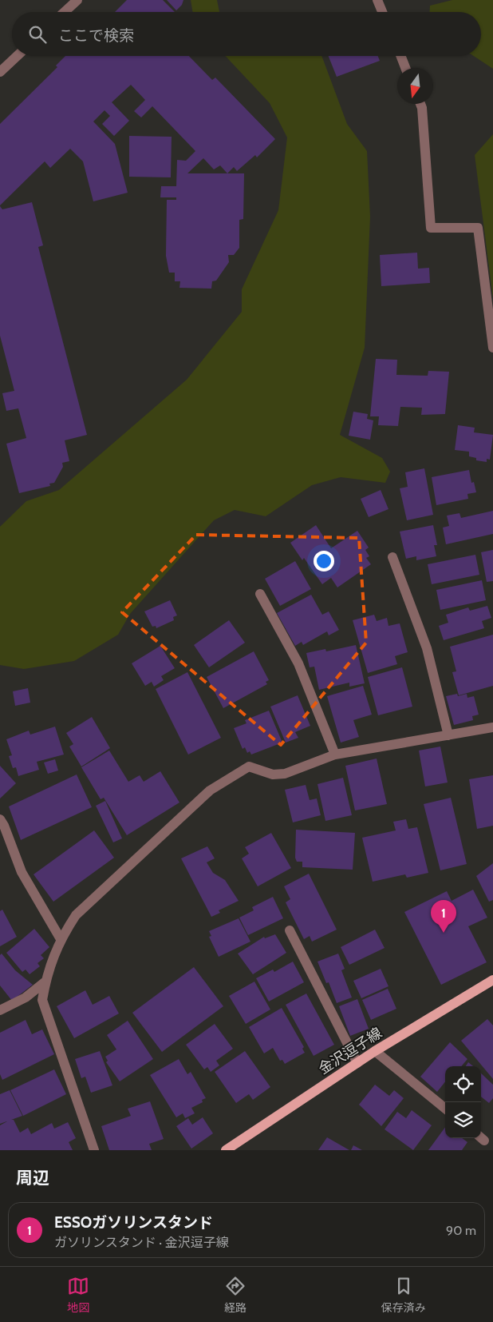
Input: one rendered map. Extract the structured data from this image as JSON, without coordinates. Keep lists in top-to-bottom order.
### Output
{
  "streets": {
    "main road": ["金沢逗子線"]
  },
  "north": "bottom",
  "page": {
    "search": "ここで検索",
    "pins": "1",
    "heading": "周辺",
    "list": [
      {
        "mark": "1",
        "name": "ESSOガソリンスタンド",
        "note": "ガソリンスタンド · 金沢逗子線",
        "value": "90 m"
      }
    ],
    "nav": ["地図", "経路", "保存済み"]
  }
}
